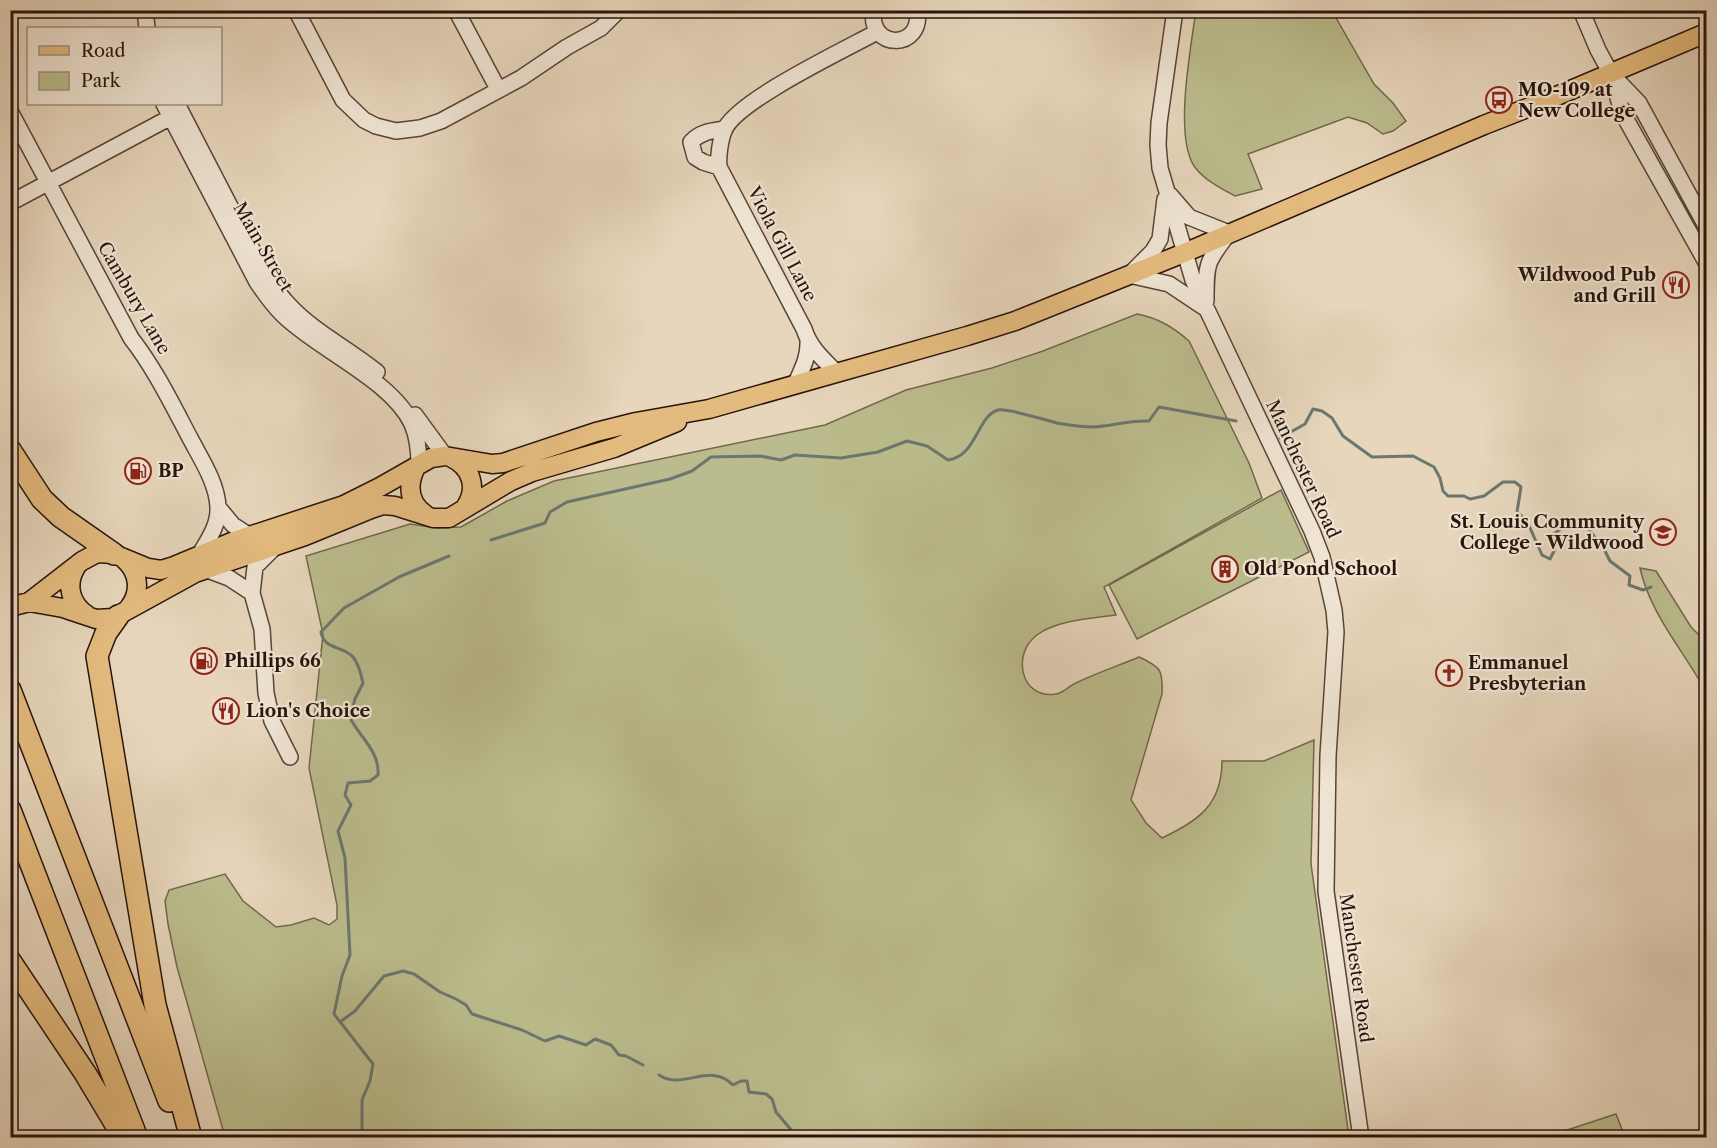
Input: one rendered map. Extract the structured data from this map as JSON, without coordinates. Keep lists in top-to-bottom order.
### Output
{
  "streets": {
    "street": [
      "Viola Gill Lane",
      "Main Street",
      "Cambury Lane",
      "Manchester Road"
    ]
  },
  "places": {
    "bus stop": ["MO-109 at New College"],
    "restaurant": ["Wildwood Pub and Grill", "Lion's Choice"],
    "fuel station": ["BP", "Phillips 66"],
    "school or university": ["St. Louis Community College - Wildwood"],
    "building": ["Old Pond School"],
    "church": ["Emmanuel Presbyterian"]
  },
  "legend": ["Road", "Park"]
}
